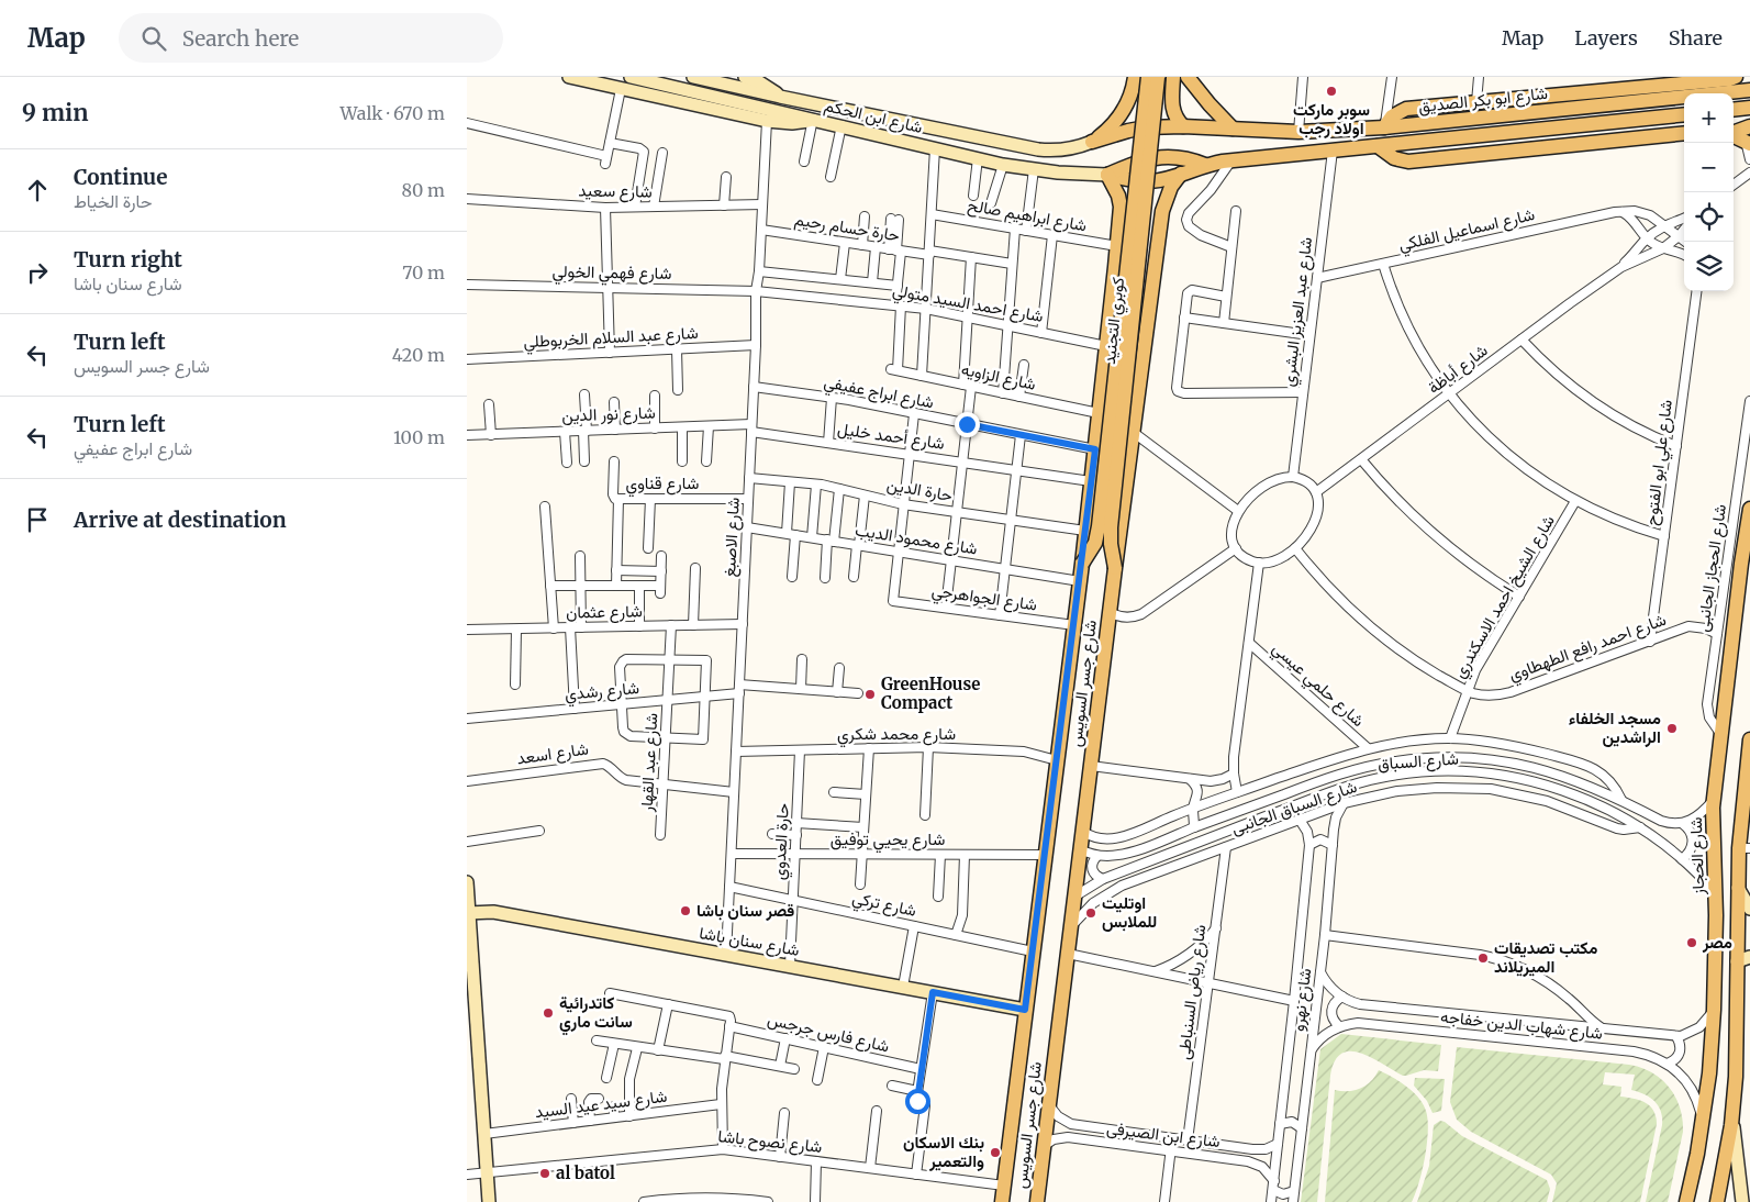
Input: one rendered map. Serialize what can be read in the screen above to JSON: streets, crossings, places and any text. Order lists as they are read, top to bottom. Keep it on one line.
{"streets":{"main road":["شارع ابو بكر الصديق","شارع ابن الحكم","كوبري التجنيد","شارع جسر السويس","شارع الحجاز","شارع سنان باشا"],"street":["شارع سعيد","شارع ابراهيم صالح","حارة حسام رحيم","شارع اسماعيل الفلكي","شارع فهمي الخولي","شارع احمد السيد متولي","شارع عبد العزيز البشري","شارع عبد السلام الخربوطلي","شارع أباظة","شارع الزاويه","شارع ابراج عفيفي","شارع نور الدين","شارع أحمد خليل","شارع علي ابو الفتوح","شارع قناوي","حارة الدين","شارع الاصبغ","شارع محمود الديب","شارع الحجاز الجانبى","شارع الشيخ احمد الاسكندري","شارع الجواهرجي","شارع عثمان","شارع احمد رافع الطهطاوي","شارع حلمي عيسي","شارع رشدي","شارع محمد شكري","شارع اسعد","شارع السباق","شارع عبد القهار","شارع السباق الجانبى","شارع يحيي توفيق","حارة العدوي","شارع تركي","شارع رياض السنباطى","شارع نهرو","شارع شهاب الدين خفاجه","شارع فارس جرجس","شارع سيد عيد السيد","شارع ابن الصيرفى","شارع نصوح باشا"]},"crossings":[["شارع ابو بكر الصديق","شارع ابن الحكم"],["شارع ابن الحكم","شارع الاصبغ"],["شارع ابن الحكم","شارع جسر السويس"],["شارع سعيد","شارع الاصبغ"],["شارع ابراهيم صالح","شارع جسر السويس"],["حارة حسام رحيم","شارع الاصبغ"],["شارع اسماعيل الفلكي","شارع عبد العزيز البشري"],["شارع اسماعيل الفلكي","شارع أباظة"],["شارع فهمي الخولي","شارع احمد السيد متولي"],["شارع فهمي الخولي","شارع الاصبغ"],["شارع احمد السيد متولي","شارع الزاويه"],["شارع احمد السيد متولي","شارع الاصبغ"],["شارع احمد السيد متولي","شارع جسر السويس"],["شارع عبد العزيز البشري","شارع أباظة"],["كوبري التجنيد","شارع جسر السويس"],["شارع عبد السلام الخربوطلي","شارع الاصبغ"],["شارع الزاويه","شارع جسر السويس"],["شارع ابراج عفيفي","شارع الاصبغ"],["شارع ابراج عفيفي","شارع جسر السويس"],["شارع نور الدين","شارع أحمد خليل"],["شارع نور الدين","شارع الاصبغ"],["شارع أحمد خليل","شارع الاصبغ"],["شارع أحمد خليل","شارع جسر السويس"],["شارع علي ابو الفتوح","شارع احمد رافع الطهطاوي"],["شارع قناوي","شارع الاصبغ"],["حارة الدين","شارع الاصبغ"],["حارة الدين","شارع جسر السويس"],["شارع الاصبغ","شارع محمود الديب"],["شارع الاصبغ","شارع عثمان"],["شارع الاصبغ","شارع رشدي"],["شارع الاصبغ","شارع محمد شكري"],["شارع الاصبغ","شارع اسعد"],["شارع الاصبغ","شارع يحيي توفيق"],["شارع الاصبغ","شارع تركي"],["شارع الاصبغ","شارع سنان باشا"],["شارع محمود الديب","شارع الجواهرجي"],["شارع محمود الديب","شارع جسر السويس"],["شارع الحجاز الجانبى","شارع احمد رافع الطهطاوي"],["شارع الحجاز الجانبى","شارع الحجاز"],["شارع الشيخ احمد الاسكندري","شارع احمد رافع الطهطاوي"],["شارع الشيخ احمد الاسكندري","شارع السباق الجانبى"],["شارع الجواهرجي","شارع جسر السويس"],["شارع عثمان","شارع عبد القهار"],["شارع جسر السويس","شارع محمد شكري"],["شارع جسر السويس","شارع السباق"],["شارع جسر السويس","شارع السباق الجانبى"],["شارع جسر السويس","شارع يحيي توفيق"],["شارع جسر السويس","شارع تركي"],["شارع جسر السويس","شارع سنان باشا"],["شارع جسر السويس","شارع ابن الصيرفى"],["شارع جسر السويس","شارع نصوح باشا"],["شارع حلمي عيسي","شارع السباق الجانبى"],["شارع رشدي","شارع عبد القهار"],["شارع محمد شكري","حارة العدوي"],["شارع اسعد","شارع عبد القهار"],["شارع السباق","شارع السباق الجانبى"],["شارع السباق","شارع الحجاز"],["شارع السباق الجانبى","شارع رياض السنباطى"],["شارع السباق الجانبى","شارع نهرو"],["شارع يحيي توفيق","حارة العدوي"],["حارة العدوي","شارع تركي"],["حارة العدوي","شارع سنان باشا"],["شارع الحجاز","شارع شهاب الدين خفاجه"],["شارع رياض السنباطى","شارع ابن الصيرفى"],["شارع نهرو","شارع شهاب الدين خفاجه"],["شارع نهرو","شارع ابن الصيرفى"]],"places":["سوبر ماركت اولاد رجب","GreenHouse Compact","مسجد الخلفاء الراشدين","قصر سنان باشا","اوتليت للملابس","مصر","مكتب تصديقات الميريلاند","كاتدرائية سانت ماري","بنك الاسكان والتعمير","al batol"],"page":{"header":"Map","search":"Search here","nav":["Map","Layers","Share"],"heading":["9 min","Walk · 670 m"],"map_buttons":["+","−"],"list":[["Continue","حارة الخياط","80 m"],["Turn right","شارع سنان باشا","70 m"],["Turn left","شارع جسر السويس","420 m"],["Turn left","شارع ابراج عفيفي","100 m"],"Arrive at destination"]}}
